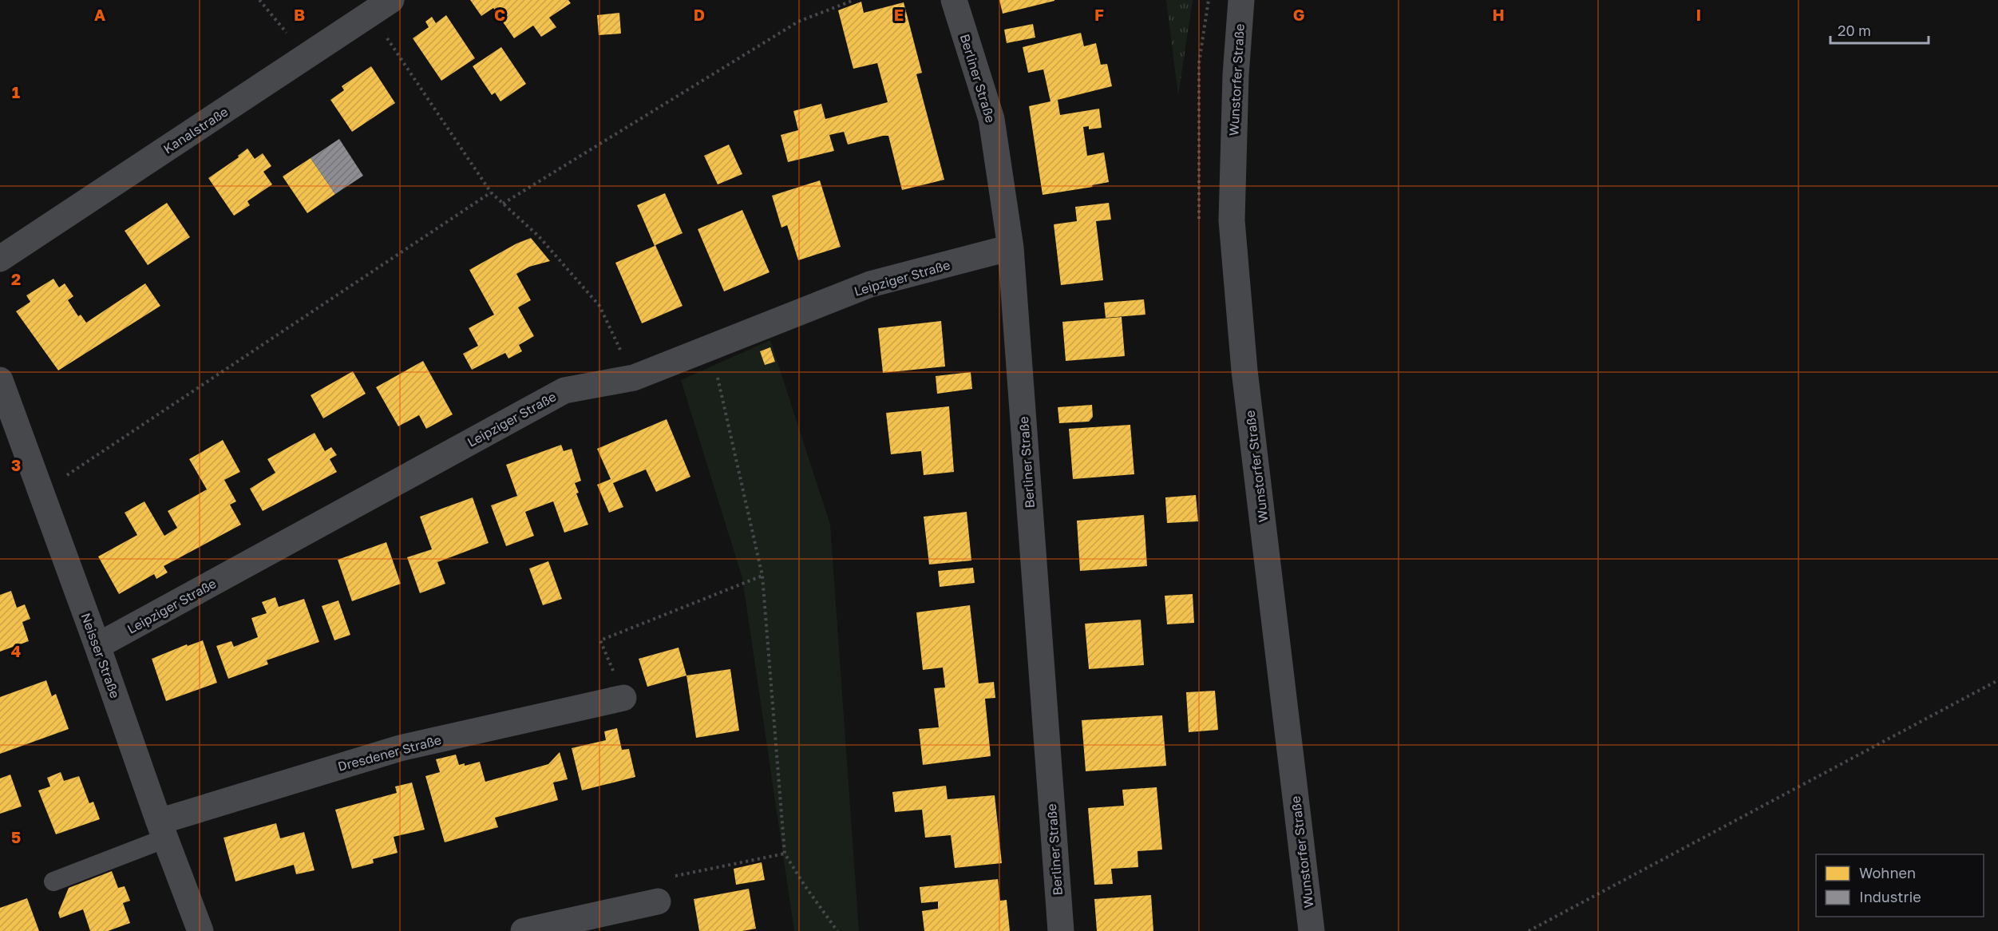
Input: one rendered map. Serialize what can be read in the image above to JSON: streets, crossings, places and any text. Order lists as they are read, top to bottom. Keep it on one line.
{"streets":{"street":["Berliner Straße","Wunstorfer Straße","Kanalstraße","Leipziger Straße","Neisser Straße","Dresdener Straße"]},"crossings":[["Berliner Straße","Leipziger Straße"],["Leipziger Straße","Neisser Straße"],["Neisser Straße","Dresdener Straße"]],"legend":["Wohnen","Industrie"],"scale_bar":"20 m","grid":{"columns":["A","B","C","D","E","F","G","H","I"],"rows":["1","2","3","4","5"]}}
